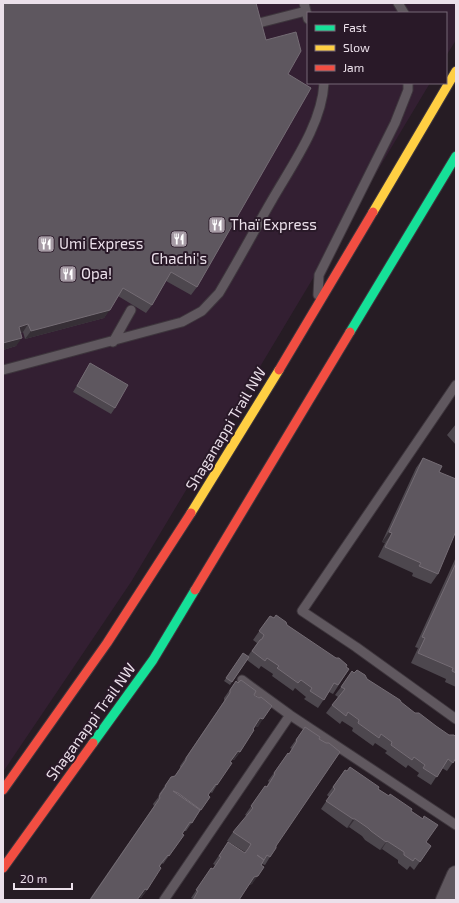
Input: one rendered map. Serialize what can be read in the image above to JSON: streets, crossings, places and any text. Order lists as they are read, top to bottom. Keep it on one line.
{"streets":{"main road":["Shaganappi Trail NW"]},"places":{"restaurant":["Thaï Express","Chachi's","Umi Express","Opa!"]},"legend":["Fast","Slow","Jam"],"scale_bar":"20 m"}
